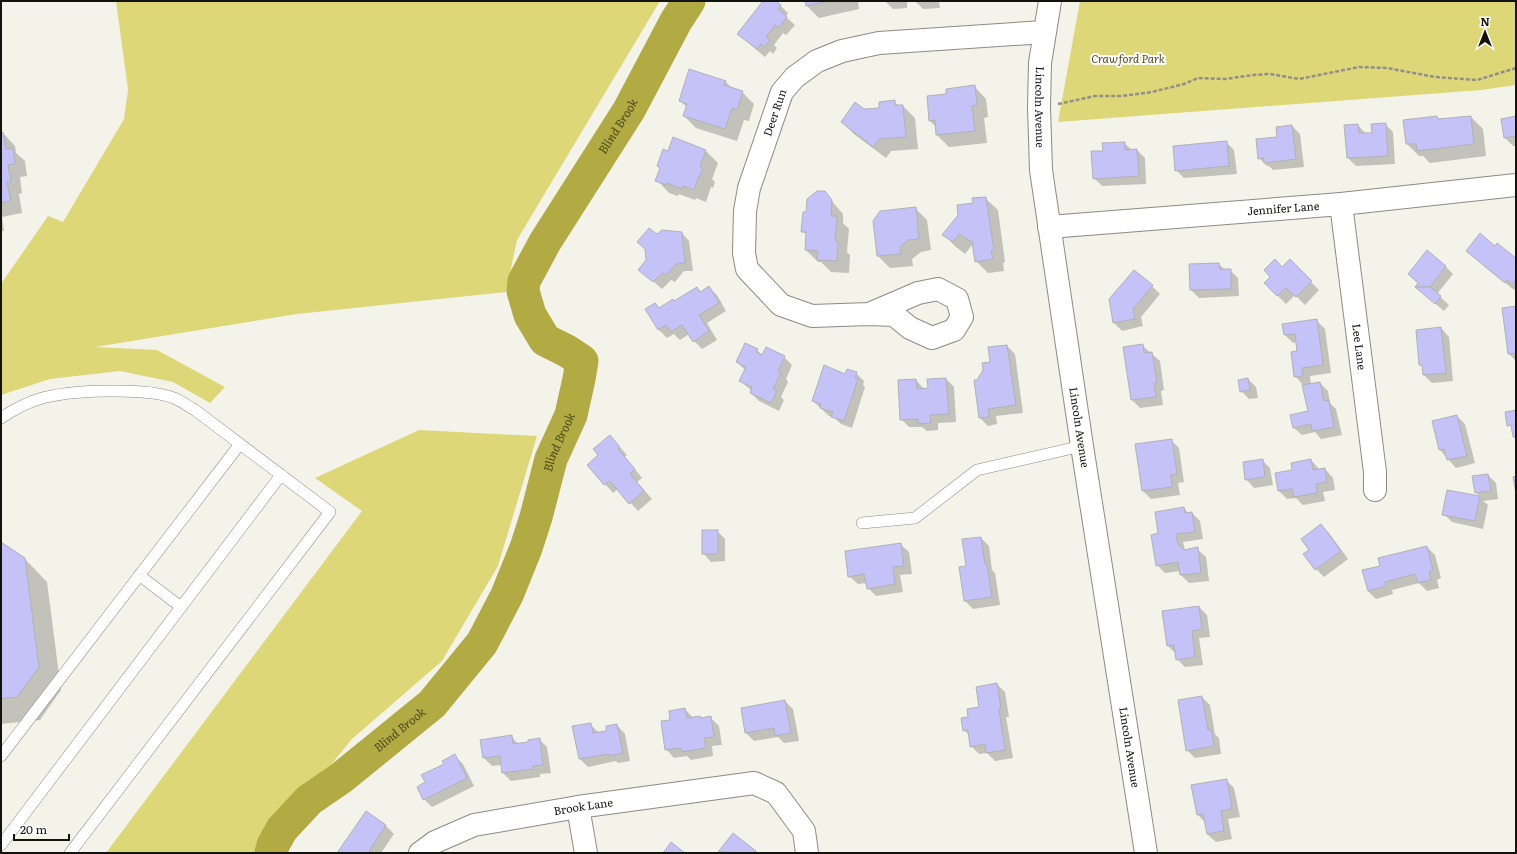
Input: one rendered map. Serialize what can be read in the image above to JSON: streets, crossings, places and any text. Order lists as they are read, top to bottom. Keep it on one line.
{"streets":{"street":["Lincoln Avenue","Deer Run","Jennifer Lane","Lee Lane","Brook Lane"]},"crossings":[["Lincoln Avenue","Deer Run"],["Lincoln Avenue","Jennifer Lane"],["Jennifer Lane","Lee Lane"]],"water":["Blind Brook"],"parks":["Crawford Park"],"scale_bar":"20 m","north":"top"}
